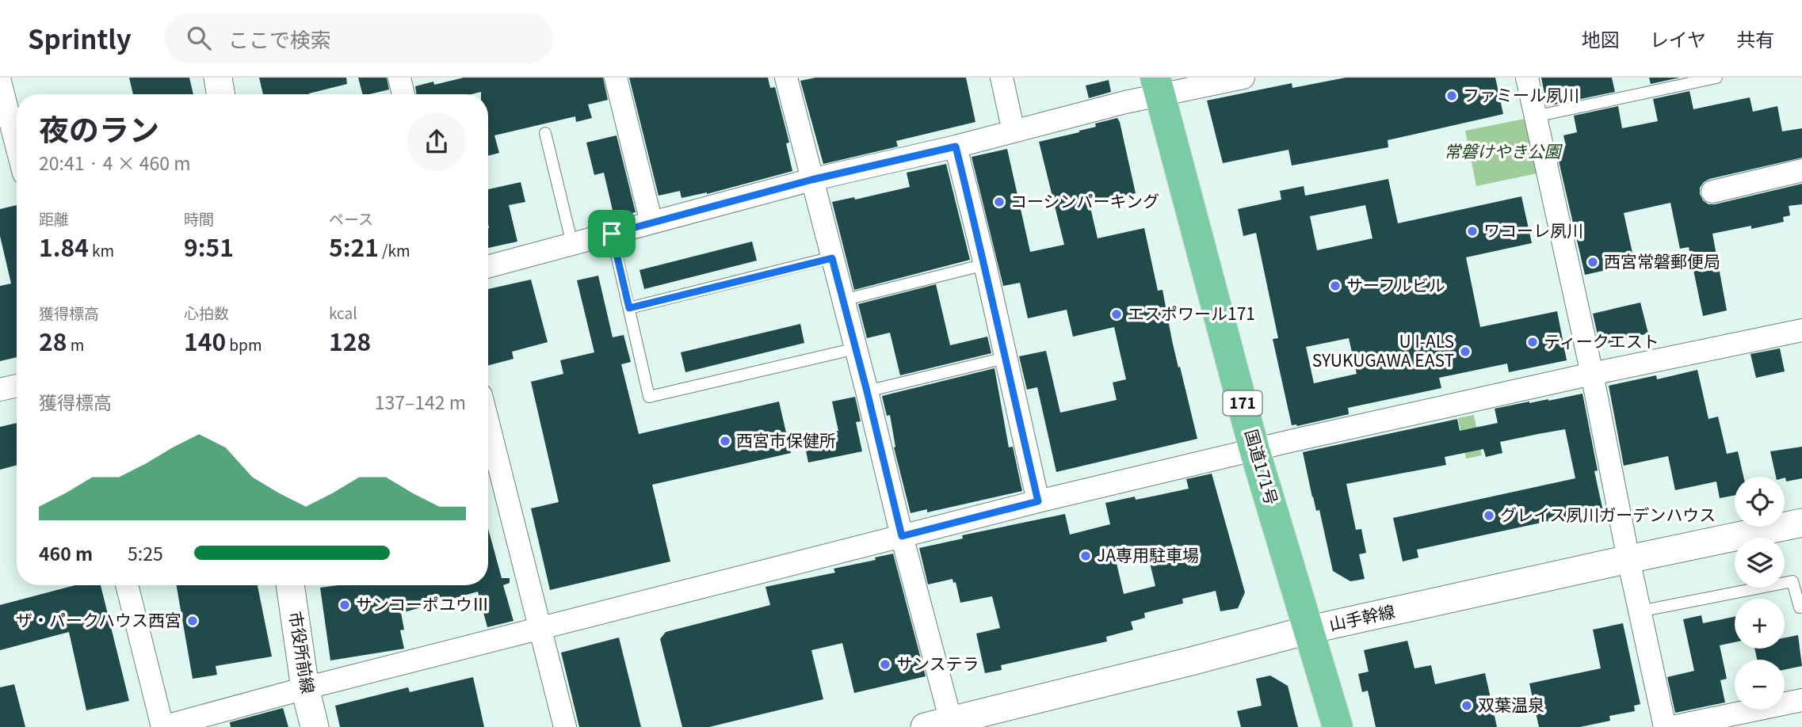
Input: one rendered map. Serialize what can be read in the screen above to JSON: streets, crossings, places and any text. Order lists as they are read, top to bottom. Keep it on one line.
{"streets":{"highway":["171","国道171号"],"street":["山手幹線","市役所前線"]},"crossings":[["国道171号","山手幹線"]],"parks":["常磐けやき公園"],"places":["ファミール夙川","コーシンパーキング","ワコーレ夙川","西宮常磐郵便局","サーフルビル","エスポワール171","ティークエスト","U I-ALS SYUKUGAWA EAST","西宮市保健所","グレイス夙川ガーデンハウス","JA専用駐車場","サンコーポユウⅢ","ザ・パークハウス西宮","サンステラ","双葉温泉"],"page":{"header":"Sprintly","search":"ここで検索","nav":["地図","レイヤ","共有"],"heading":["夜のラン","20:41 · 4 × 460 m"],"stats":[["距離","1.84 km"],["時間","9:51"],["ペース","5:21 /km"],["獲得標高","28 m"],["心拍数","140 bpm"],["kcal","128"]],"chart":["獲得標高","137–142 m"],"map_buttons":["+","−"],"list":[{"name":"460 m","note":"5:25"}]}}
